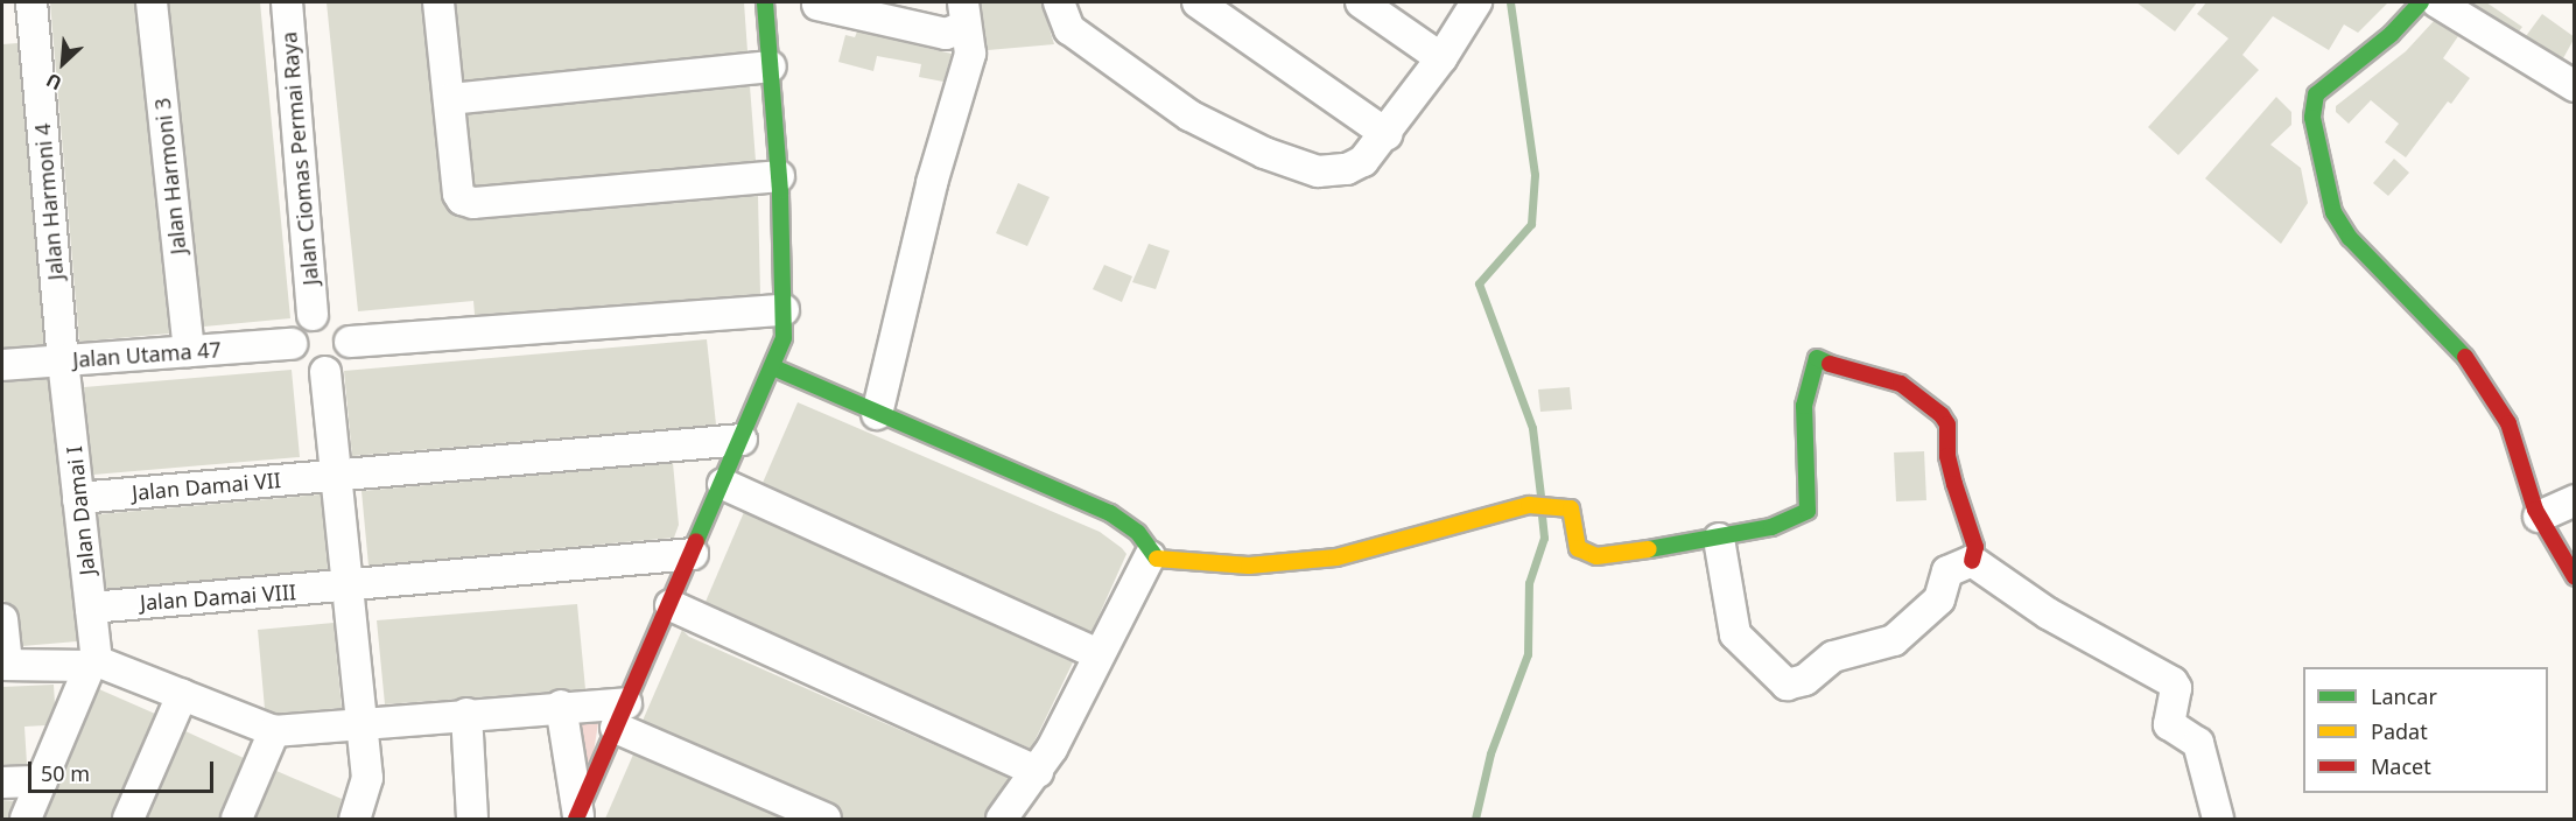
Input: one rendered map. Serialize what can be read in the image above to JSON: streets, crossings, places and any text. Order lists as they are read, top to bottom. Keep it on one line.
{"streets":{"street":["Jalan Ciomas Permai Raya","Jalan Harmoni 3","Jalan Harmoni 4","Jalan Utama 47","Jalan Damai VII","Jalan Damai I","Jalan Damai VIII"]},"crossings":[["Jalan Ciomas Permai Raya","Jalan Utama 47"],["Jalan Harmoni 3","Jalan Utama 47"],["Jalan Harmoni 4","Jalan Utama 47"],["Jalan Harmoni 4","Jalan Damai I"],["Jalan Utama 47","Jalan Damai I"],["Jalan Damai VII","Jalan Damai I"],["Jalan Damai I","Jalan Damai VIII"]],"legend":["Lancar","Padat","Macet"],"scale_bar":"50 m","north":"bottom left"}
